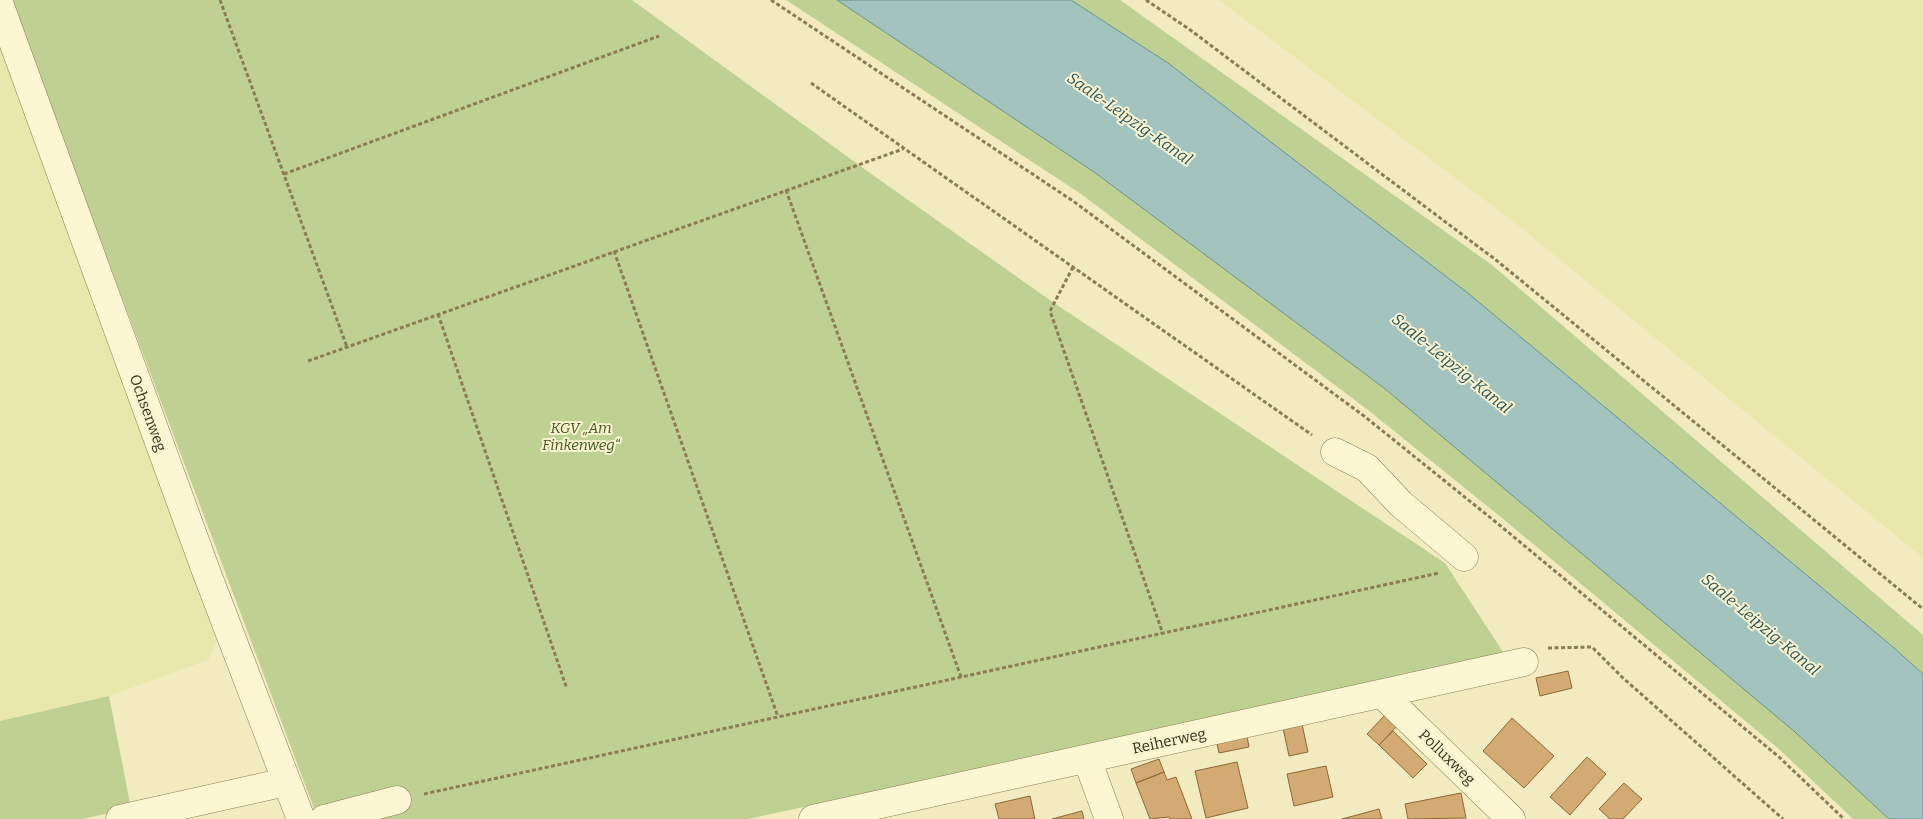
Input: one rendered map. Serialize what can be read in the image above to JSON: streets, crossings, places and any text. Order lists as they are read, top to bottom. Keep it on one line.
{"streets":{"street":["Ochsenweg","Reiherweg","Polluxweg"]},"crossings":[["Reiherweg","Polluxweg"]],"water":["Saale-Leipzig-Kanal"],"parks":["KGV „Am Finkenweg“"]}
